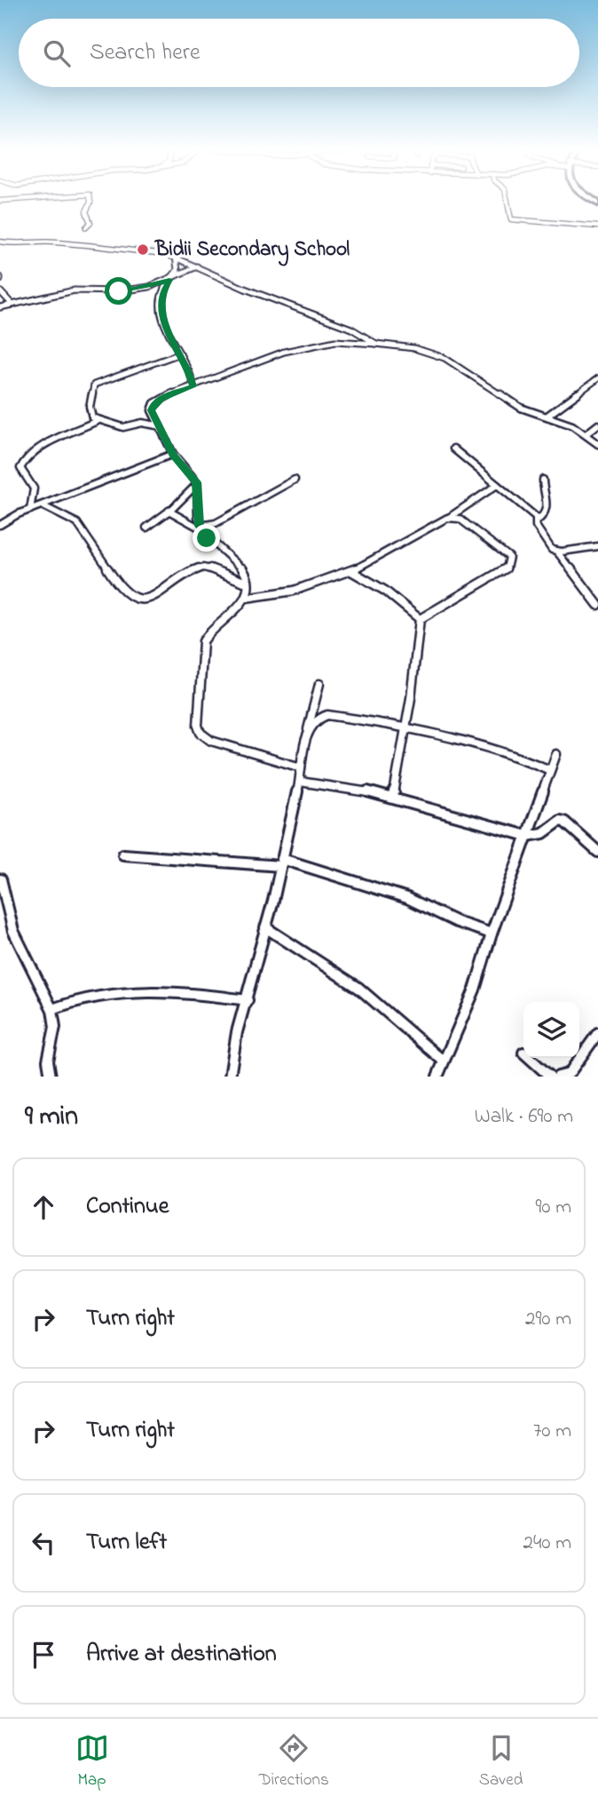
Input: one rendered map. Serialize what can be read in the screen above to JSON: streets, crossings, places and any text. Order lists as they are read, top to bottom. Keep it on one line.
{"places":["Bidii Secondary School"],"page":{"search":"Search here","heading":["9 min","Walk · 690 m"],"list":[["Continue","90 m"],["Turn right","290 m"],["Turn right","70 m"],["Turn left","240 m"],"Arrive at destination"],"nav":["Map","Directions","Saved"]}}
